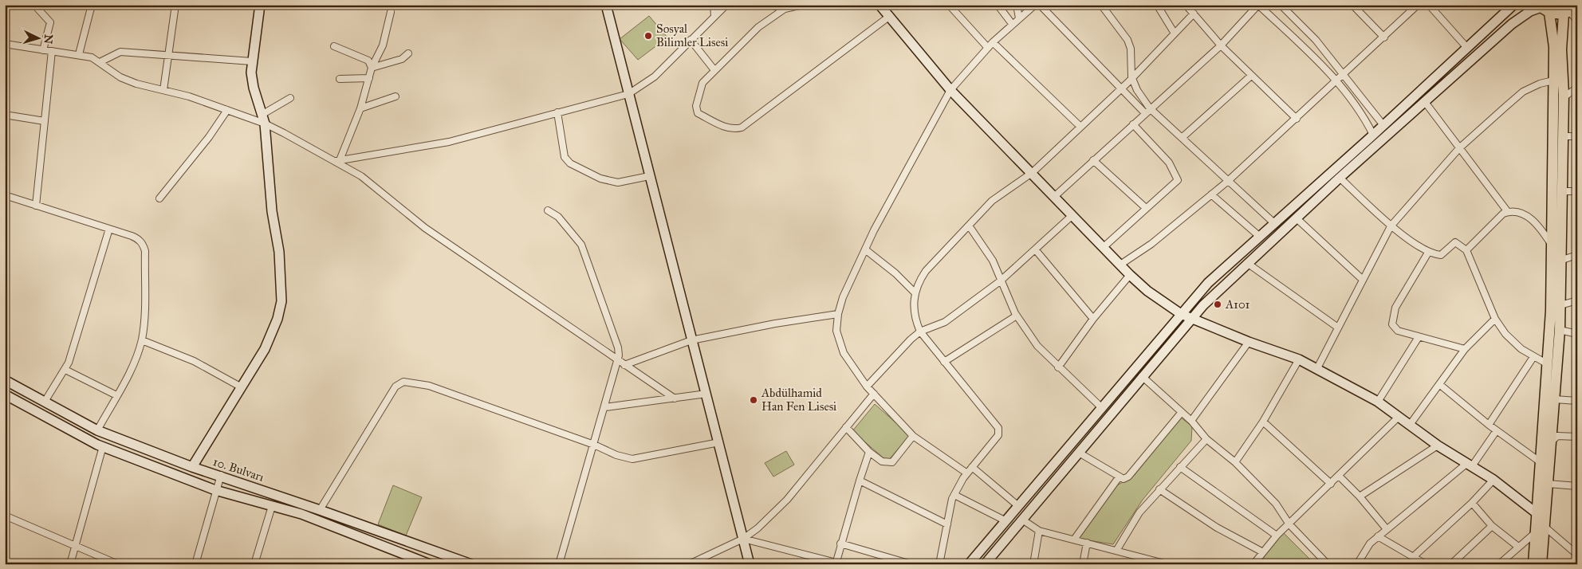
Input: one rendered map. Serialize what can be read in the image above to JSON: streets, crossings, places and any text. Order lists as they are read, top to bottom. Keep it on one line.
{"streets":{"main road":["10. Bulvarı"]},"places":["Sosyal Bilimler Lisesi","A101","Abdülhamid Han Fen Lisesi"],"north":"right"}
